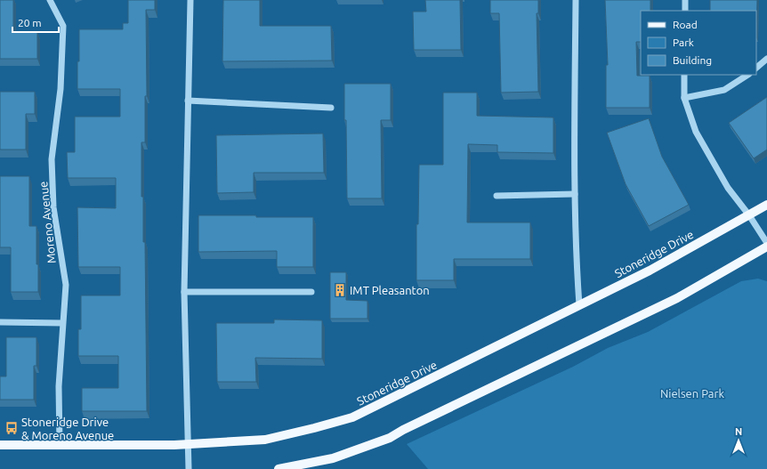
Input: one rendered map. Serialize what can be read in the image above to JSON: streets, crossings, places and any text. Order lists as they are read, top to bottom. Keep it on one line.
{"streets":{"main road":["Stoneridge Drive"],"street":["Moreno Avenue"]},"crossings":[["Moreno Avenue","Stoneridge Drive"]],"parks":["Nielsen Park"],"places":{"building":["IMT Pleasanton"],"bus stop":["Stoneridge Drive & Moreno Avenue"]},"legend":["Road","Park","Building"],"scale_bar":"20 m","north":"top"}
